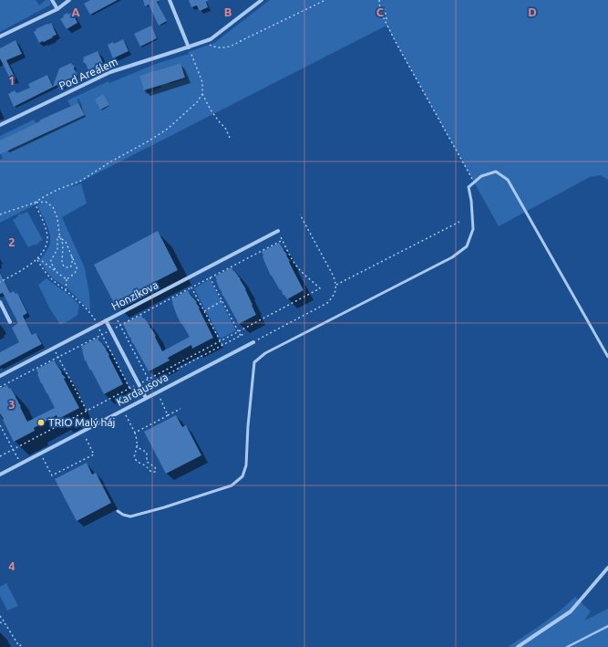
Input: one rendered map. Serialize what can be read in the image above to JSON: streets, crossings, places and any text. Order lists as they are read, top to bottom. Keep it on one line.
{"streets":{"street":["Pod Areálem","Honzíkova","Kardausova"]},"places":["TRIO Malý háj"],"grid":{"columns":["A","B","C","D"],"rows":["1","2","3","4"]}}
